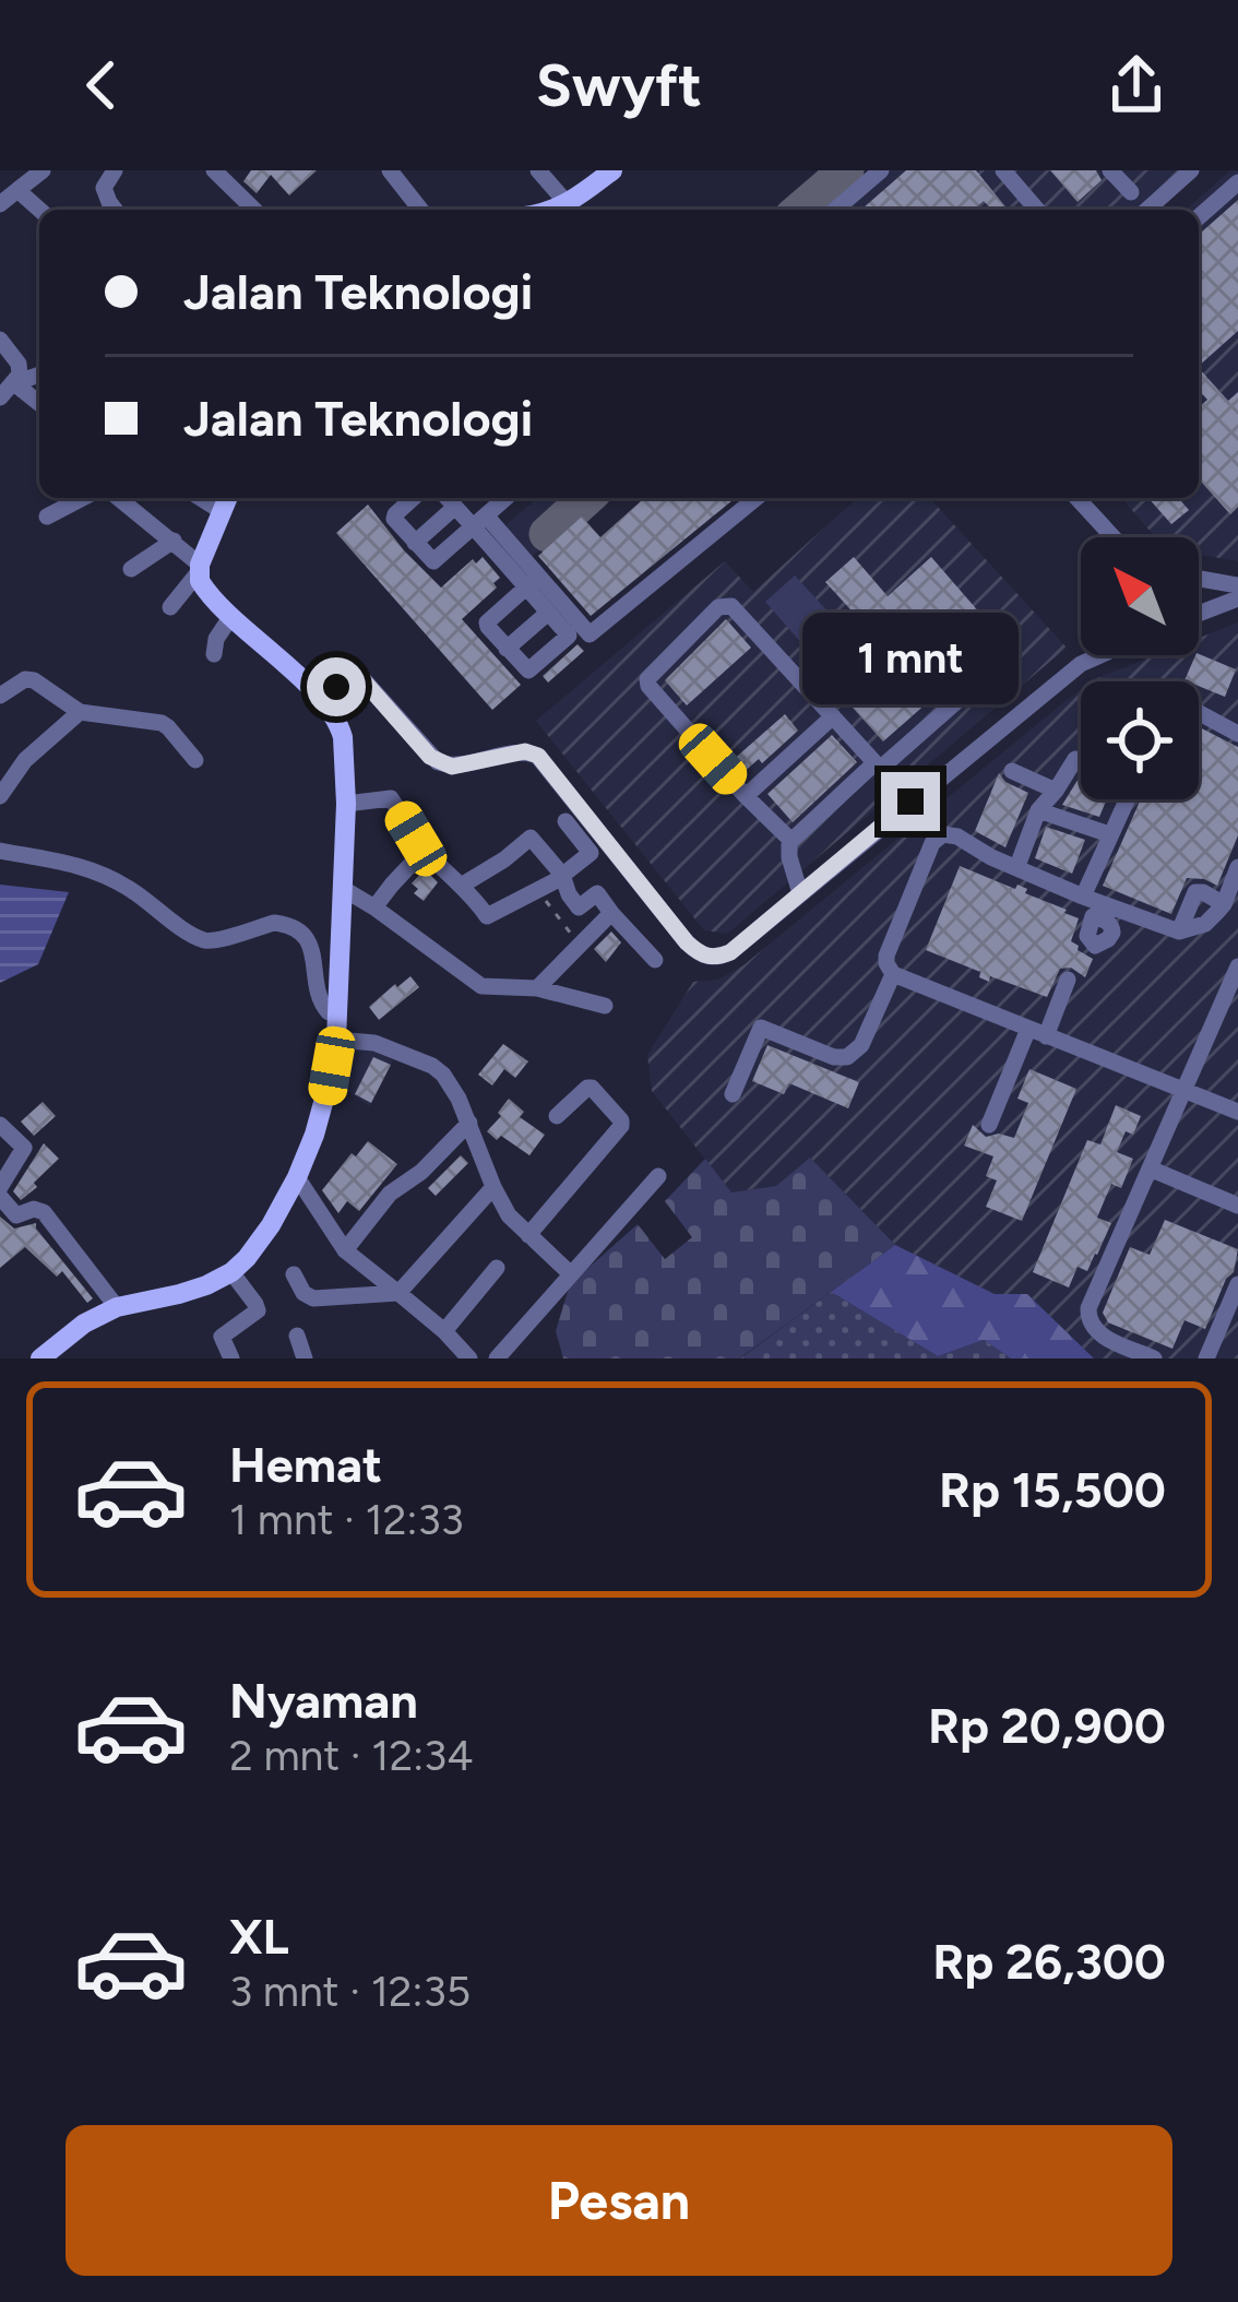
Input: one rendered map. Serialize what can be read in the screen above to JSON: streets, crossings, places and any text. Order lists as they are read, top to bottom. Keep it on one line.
{"north":"top left","page":{"header":"Swyft","banner":["Jalan Teknologi","Jalan Teknologi"],"bubble":"1 mnt","list":[{"name":"Hemat","note":"1 mnt · 12:33","value":"Rp 15,500"},{"name":"Nyaman","note":"2 mnt · 12:34","value":"Rp 20,900"},{"name":"XL","note":"3 mnt · 12:35","value":"Rp 26,300"}],"buttons":"Pesan"}}
